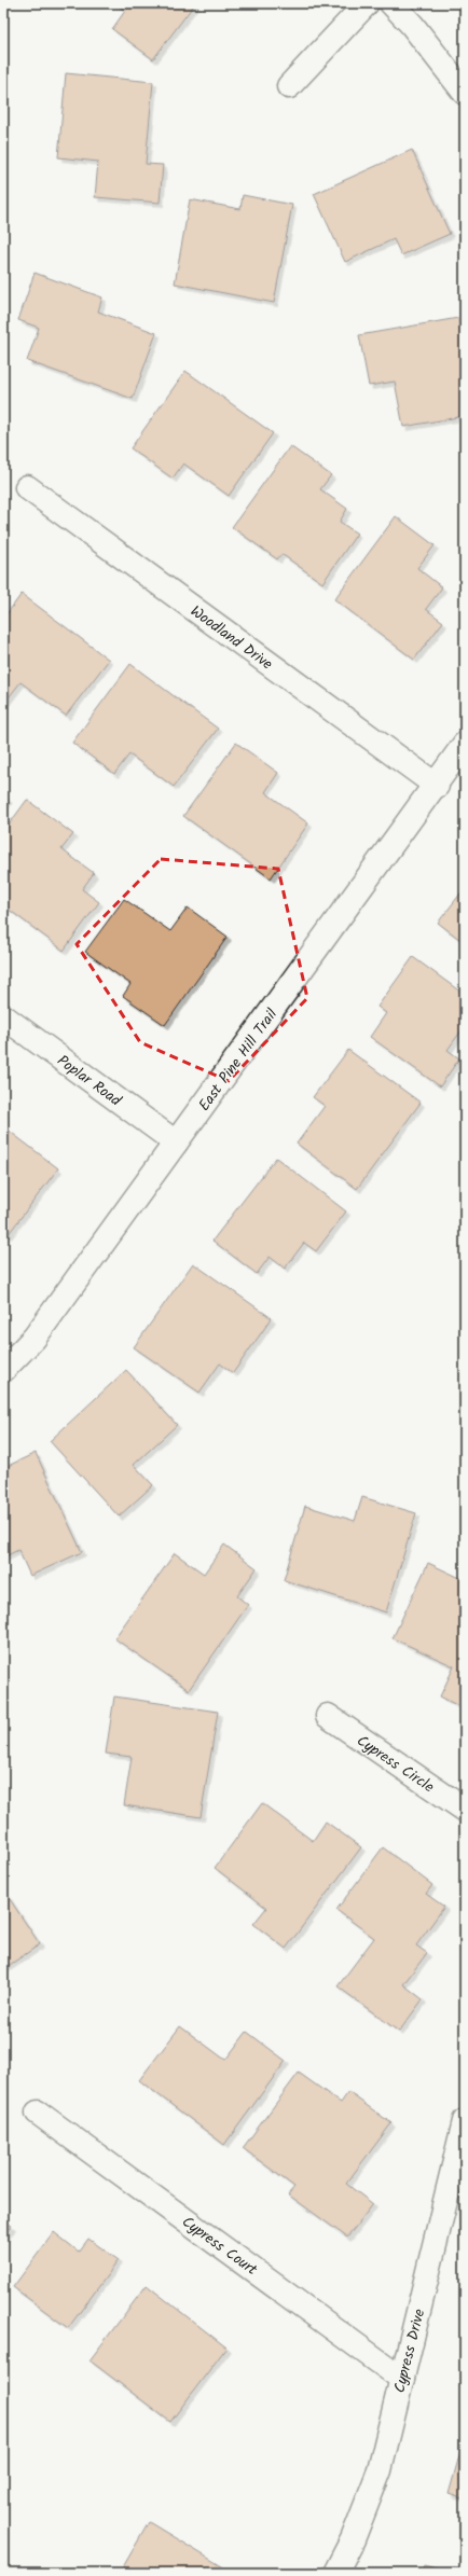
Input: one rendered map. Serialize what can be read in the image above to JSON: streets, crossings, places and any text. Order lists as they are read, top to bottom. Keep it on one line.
{"streets":{"street":["Woodland Drive","East Pine Hill Trail","Poplar Road","Cypress Circle","Cypress Court","Cypress Drive"]},"crossings":[["Woodland Drive","East Pine Hill Trail"],["East Pine Hill Trail","Poplar Road"],["Cypress Court","Cypress Drive"]]}
